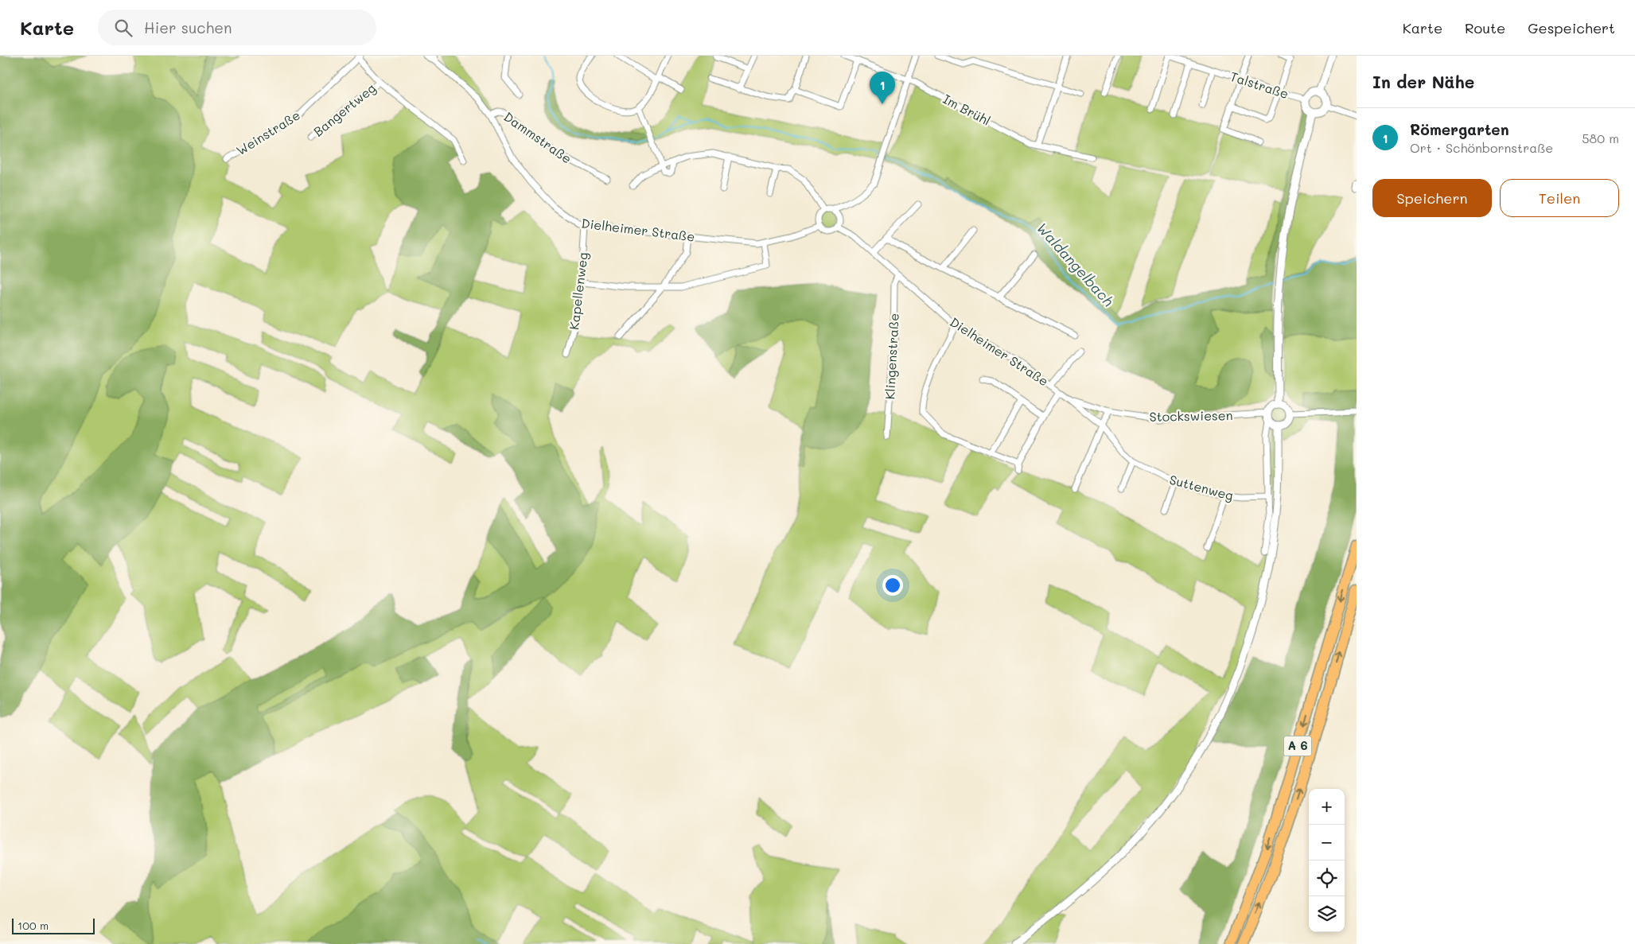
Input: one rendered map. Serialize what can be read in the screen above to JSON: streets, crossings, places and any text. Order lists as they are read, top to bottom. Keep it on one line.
{"streets":{"highway":["A 6"],"street":["Talstraße","Bangertweg","Im Brühl","Weinstraße","Dammstraße","Dielheimer Straße","Kapellenweg","Klingenstraße","Stockswiesen","Suttenweg"]},"crossings":[["Dammstraße","Dielheimer Straße"],["Dielheimer Straße","Kapellenweg"],["Dielheimer Straße","Klingenstraße"],["Dielheimer Straße","Stockswiesen"],["Dielheimer Straße","Suttenweg"],["Stockswiesen","Suttenweg"]],"water":["Waldangelbach"],"scale_bar":"100 m","page":{"header":"Karte","search":"Hier suchen","nav":["Karte","Route","Gespeichert"],"heading":"In der Nähe","pins":"1","list":[{"mark":"1","name":"Römergarten","note":"Ort · Schönbornstraße","value":"580 m"}],"buttons":["Speichern","Teilen"],"map_buttons":["+","−"],"scale":"100 m"}}
